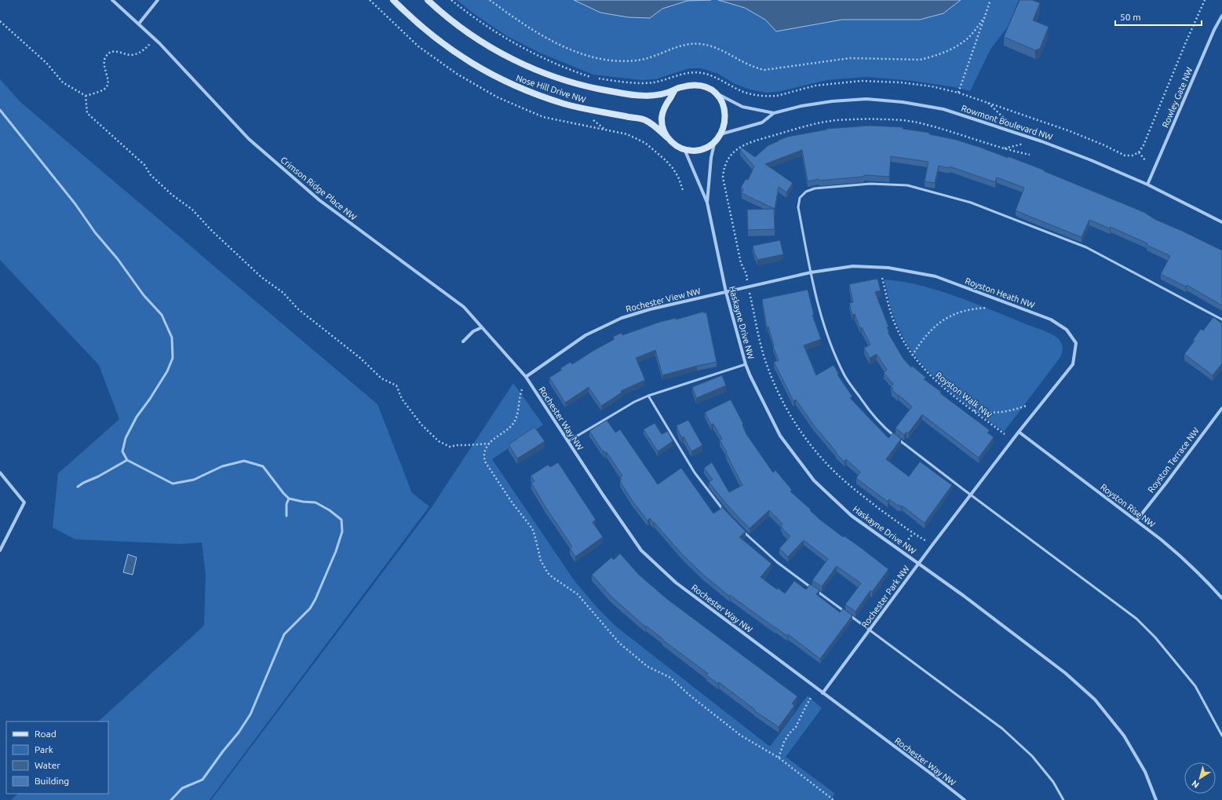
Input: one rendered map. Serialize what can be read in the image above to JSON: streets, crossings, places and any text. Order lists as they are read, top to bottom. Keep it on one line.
{"streets":{"street":["Nose Hill Drive NW","Rowley Gate NW","Rowmont Boulevard NW","Crimson Ridge Place NW","Royston Heath NW","Rochester View NW","Haskayne Drive NW","Rochester Way NW","Royston Terrace NW","Royston Rise NW","Rochester Park NW"],"path":["Royston Walk NW"]},"crossings":[["Nose Hill Drive NW","Rowmont Boulevard NW"],["Nose Hill Drive NW","Haskayne Drive NW"],["Rowley Gate NW","Rowmont Boulevard NW"],["Rowmont Boulevard NW","Haskayne Drive NW"],["Crimson Ridge Place NW","Rochester View NW"],["Crimson Ridge Place NW","Rochester Way NW"],["Royston Heath NW","Rochester View NW"],["Royston Heath NW","Haskayne Drive NW"],["Royston Heath NW","Royston Rise NW"],["Royston Heath NW","Rochester Park NW"],["Rochester View NW","Haskayne Drive NW"],["Rochester View NW","Rochester Way NW"],["Haskayne Drive NW","Rochester Park NW"],["Rochester Way NW","Rochester Park NW"],["Royston Terrace NW","Royston Rise NW"]],"legend":["Road","Park","Water","Building"],"scale_bar":"50 m","north":"bottom left"}
